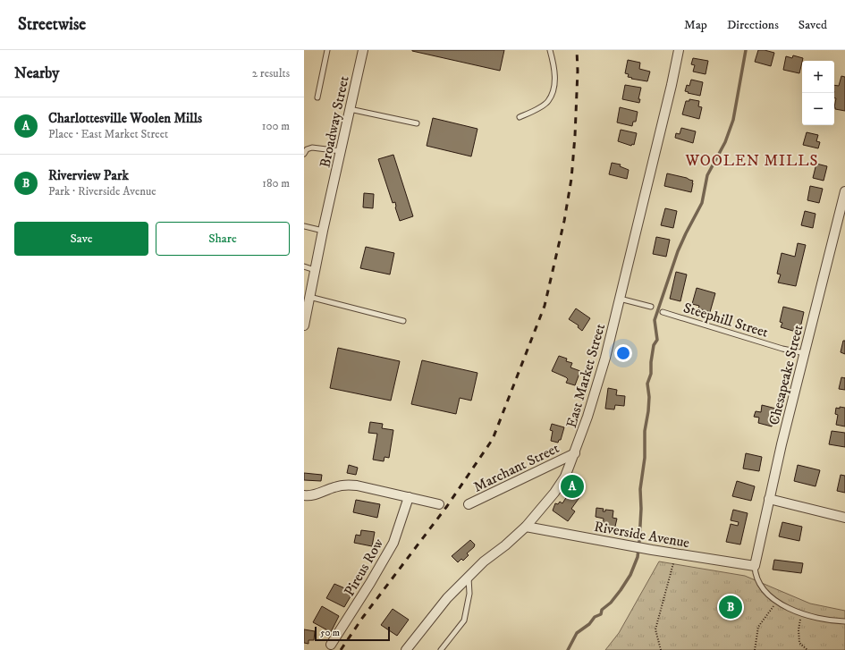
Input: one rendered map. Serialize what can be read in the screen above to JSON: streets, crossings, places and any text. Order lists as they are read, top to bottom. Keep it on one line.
{"streets":{"street":["Broadway Street","Chesapeake Street","East Market Street","Marchant Street","Riverside Avenue","Pireus Row"],"lane":["Steephill Street"]},"crossings":[["Steephill Street","Chesapeake Street"],["Chesapeake Street","Riverside Avenue"],["East Market Street","Marchant Street"],["East Market Street","Riverside Avenue"]],"districts":["WOOLEN MILLS"],"scale_bar":"50 m","page":{"header":"Streetwise","nav":["Map","Directions","Saved"],"heading":["Nearby","2 results"],"map_buttons":["+","−"],"list":[{"mark":"A","name":"Charlottesville Woolen Mills","note":"Place · East Market Street","value":"100 m"},{"mark":"B","name":"Riverview Park","note":"Park · Riverside Avenue","value":"180 m"}],"buttons":["Save","Share"],"pins":["A","B"],"scale":"50 m"}}
